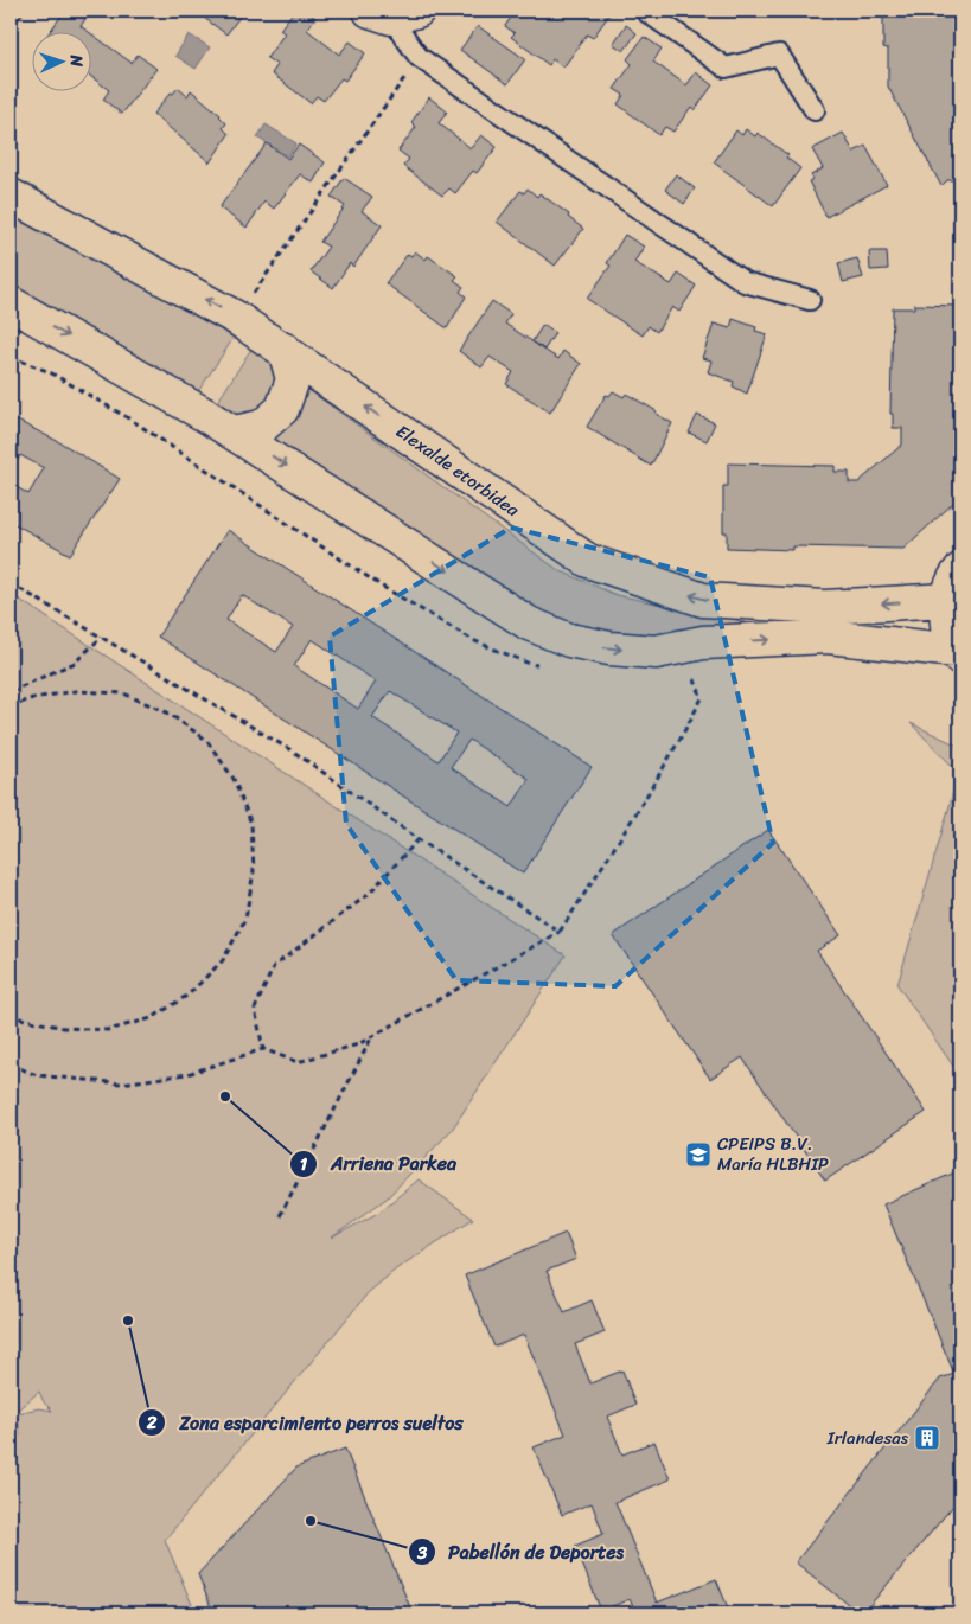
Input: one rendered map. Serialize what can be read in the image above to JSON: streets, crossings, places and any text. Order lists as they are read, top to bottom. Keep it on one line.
{"streets":{"street":["Elexalde etorbidea"]},"places":{"other":["Arriena Parkea","Zona esparcimiento perros sueltos","Pabellón de Deportes"],"school or university":["CPEIPS B.V. María HLBHIP"],"building":["Irlandesas"]},"north":"right"}
